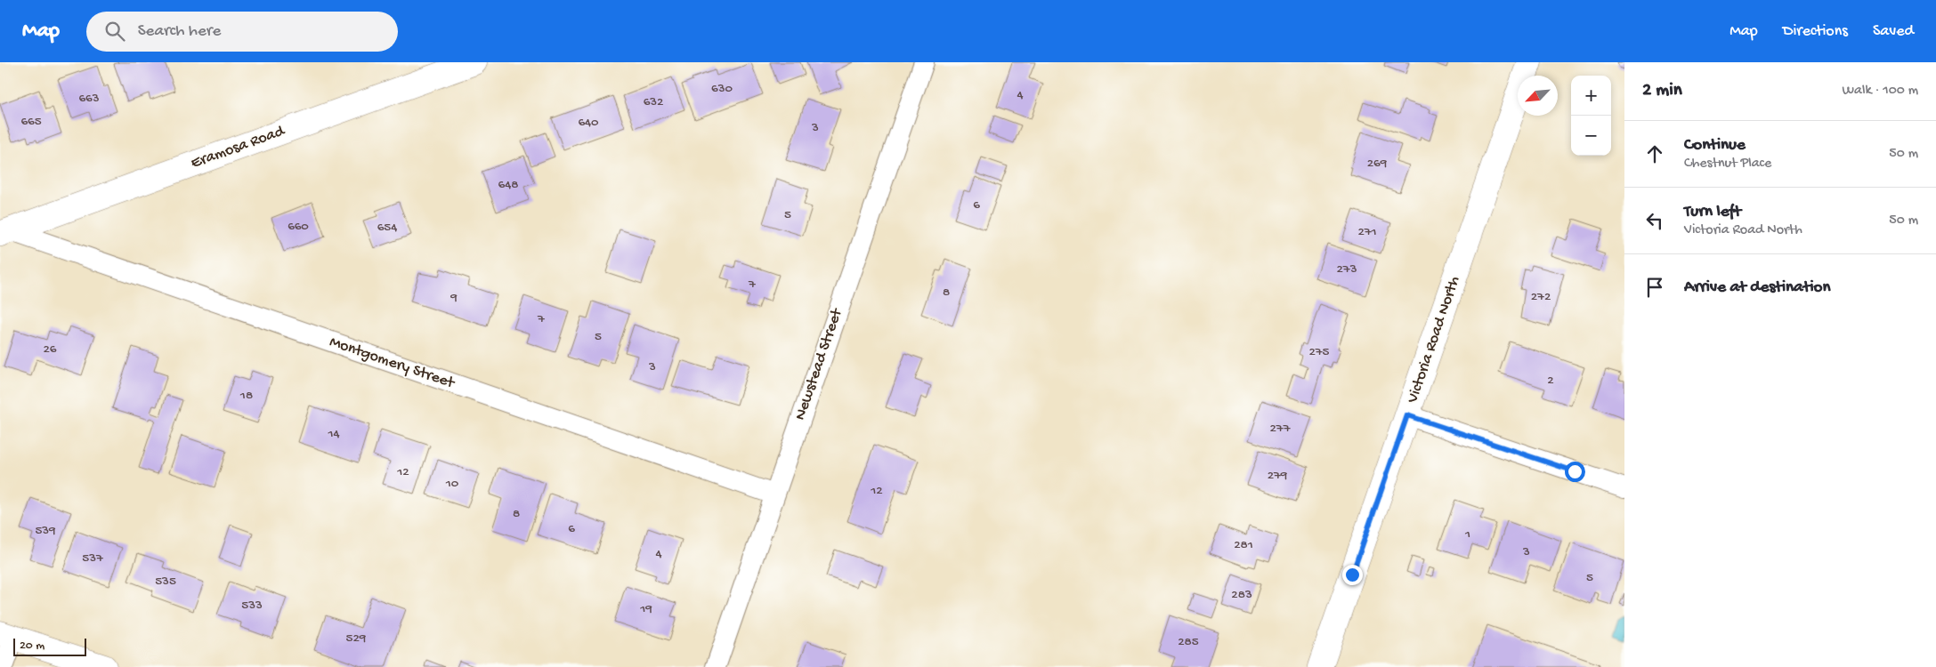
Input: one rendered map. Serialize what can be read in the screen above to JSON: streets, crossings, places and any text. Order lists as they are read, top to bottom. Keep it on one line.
{"streets":{"main road":["Eramosa Road","Victoria Road North"],"street":["Montgomery Street","Newstead Street"]},"crossings":[["Eramosa Road","Montgomery Street"],["Montgomery Street","Newstead Street"]],"house_numbers":["630","4","663","632","665","640","3","269","648","6","5","660","654","271","273","7","8","272","9","7","5","26","275","3","2","18","277","14","12","279","10","12","8","6","539","1","281","3","4","537","5","535","283","533","19","529","285"],"scale_bar":"20 m","north":"bottom left","page":{"header":"Map","search":"Search here","nav":["Map","Directions","Saved"],"heading":["2 min","Walk · 100 m"],"map_buttons":["+","−"],"list":[["Continue","Chestnut Place","50 m"],["Turn left","Victoria Road North","50 m"],"Arrive at destination"],"scale":"20 m"}}
